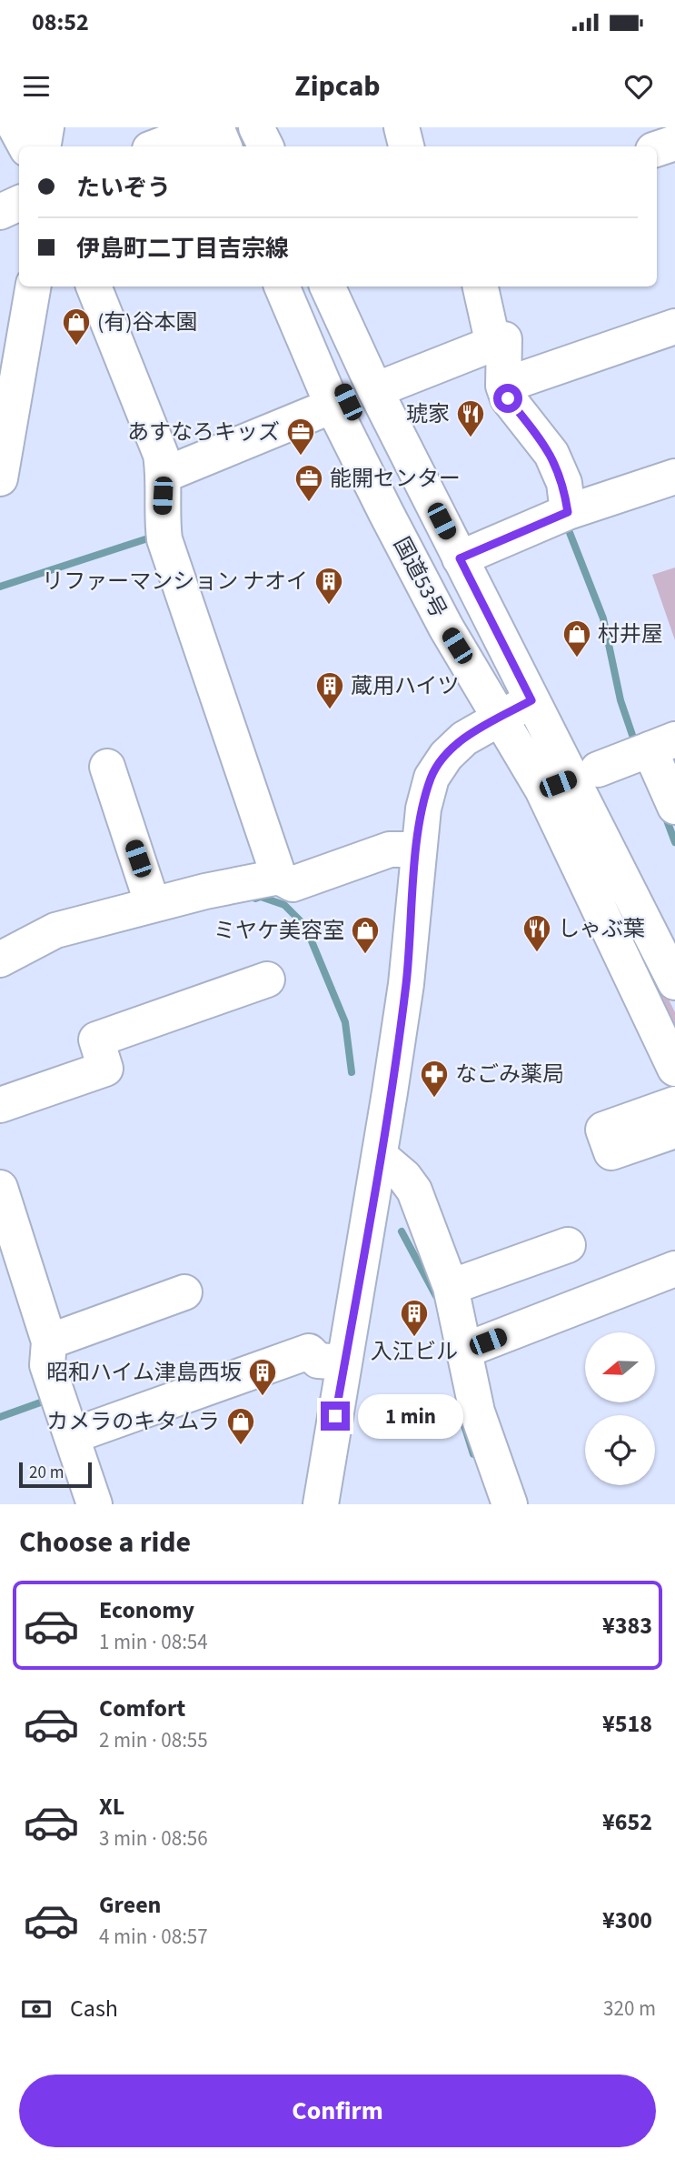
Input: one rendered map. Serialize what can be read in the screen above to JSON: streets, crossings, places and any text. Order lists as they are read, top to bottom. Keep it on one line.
{"streets":{"main road":["国道53号"]},"places":{"shop":["(有)谷本園","村井屋","ミヤケ美容室","カメラのキタムラ"],"restaurant":["琥家","しゃぶ葉"],"office":["あすなろキッズ","能開センター"],"building":["リファーマンション ナオイ","蔵用ハイツ","入江ビル","昭和ハイム津島西坂"],"pharmacy":["なごみ薬局"]},"scale_bar":"20 m","north":"left","page":{"status":"08:52","header":"Zipcab","banner":["たいぞう","伊島町二丁目吉宗線"],"bubble":"1 min","scale":"20 m","heading":"Choose a ride","list":[{"name":"Economy","note":"1 min · 08:54","value":"¥383"},{"name":"Comfort","note":"2 min · 08:55","value":"¥518"},{"name":"XL","note":"3 min · 08:56","value":"¥652"},{"name":"Green","note":"4 min · 08:57","value":"¥300"}],"pay":["Cash","320 m"],"buttons":"Confirm"}}
